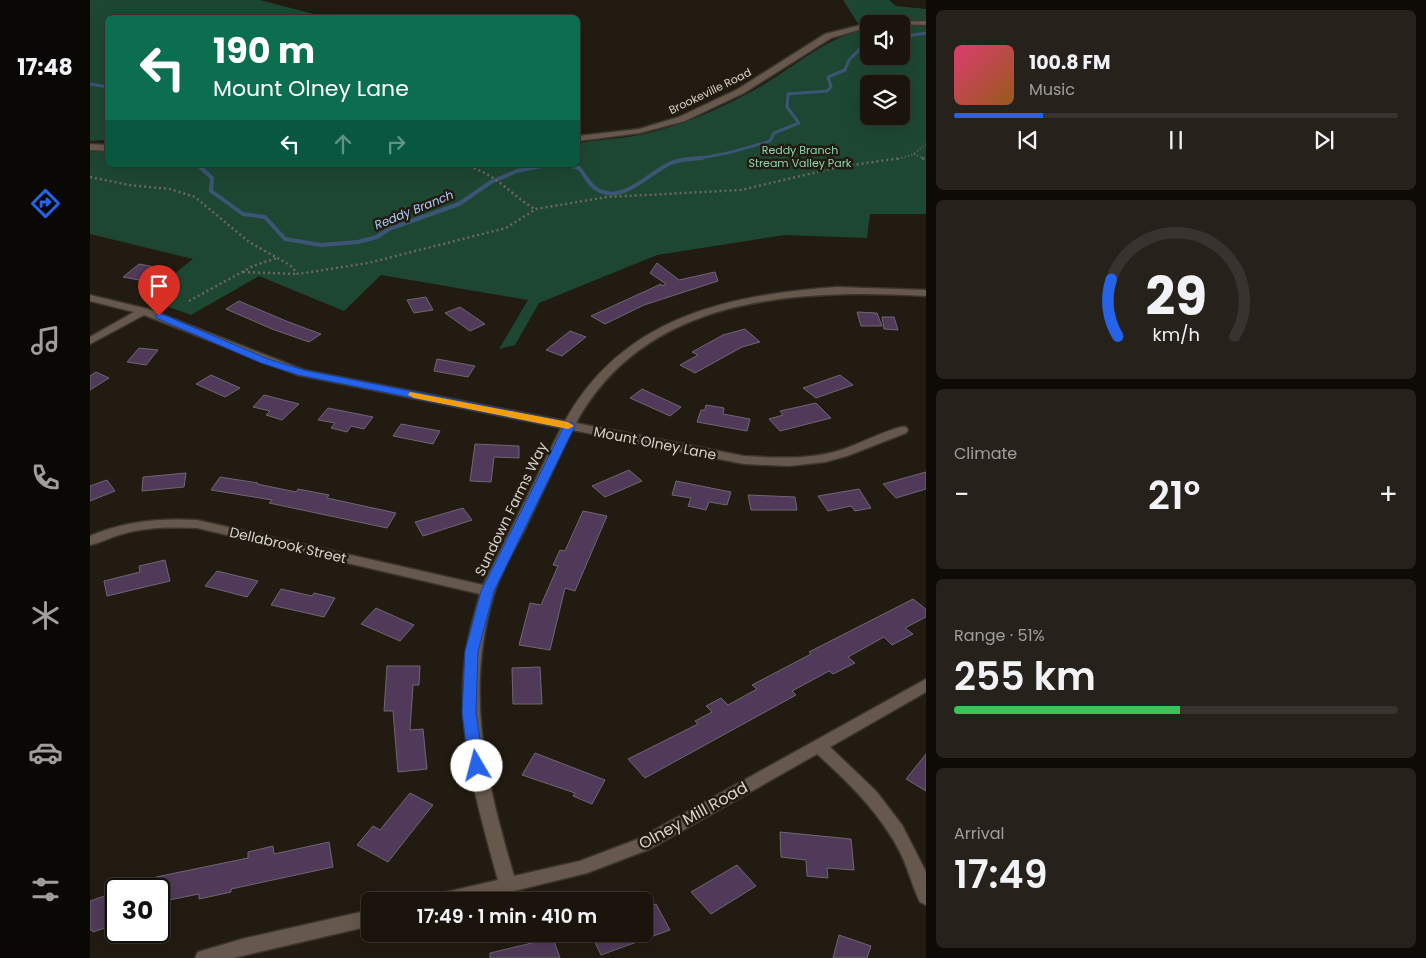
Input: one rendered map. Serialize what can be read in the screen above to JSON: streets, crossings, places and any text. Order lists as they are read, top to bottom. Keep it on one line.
{"streets":{"street":["Brookeville Road","Mount Olney Lane","Sundown Farms Way","Dellabrook Street","Olney Mill Road"]},"crossings":[["Mount Olney Lane","Sundown Farms Way"],["Sundown Farms Way","Dellabrook Street"],["Sundown Farms Way","Olney Mill Road"]],"water":["Reddy Branch"],"parks":["Reddy Branch Stream Valley Park"],"page":{"tabs":"17:48","turn":["190 m","Mount Olney Lane"],"song":["100.8 FM","Music"],"tile":["Climate",["Range · 51%","255 km"],["Arrival","17:49"]],"heat":["−","21°","+"],"limit":"30","trip":"17:49 · 1 min · 410 m","gauge":["29","km/h"]}}
